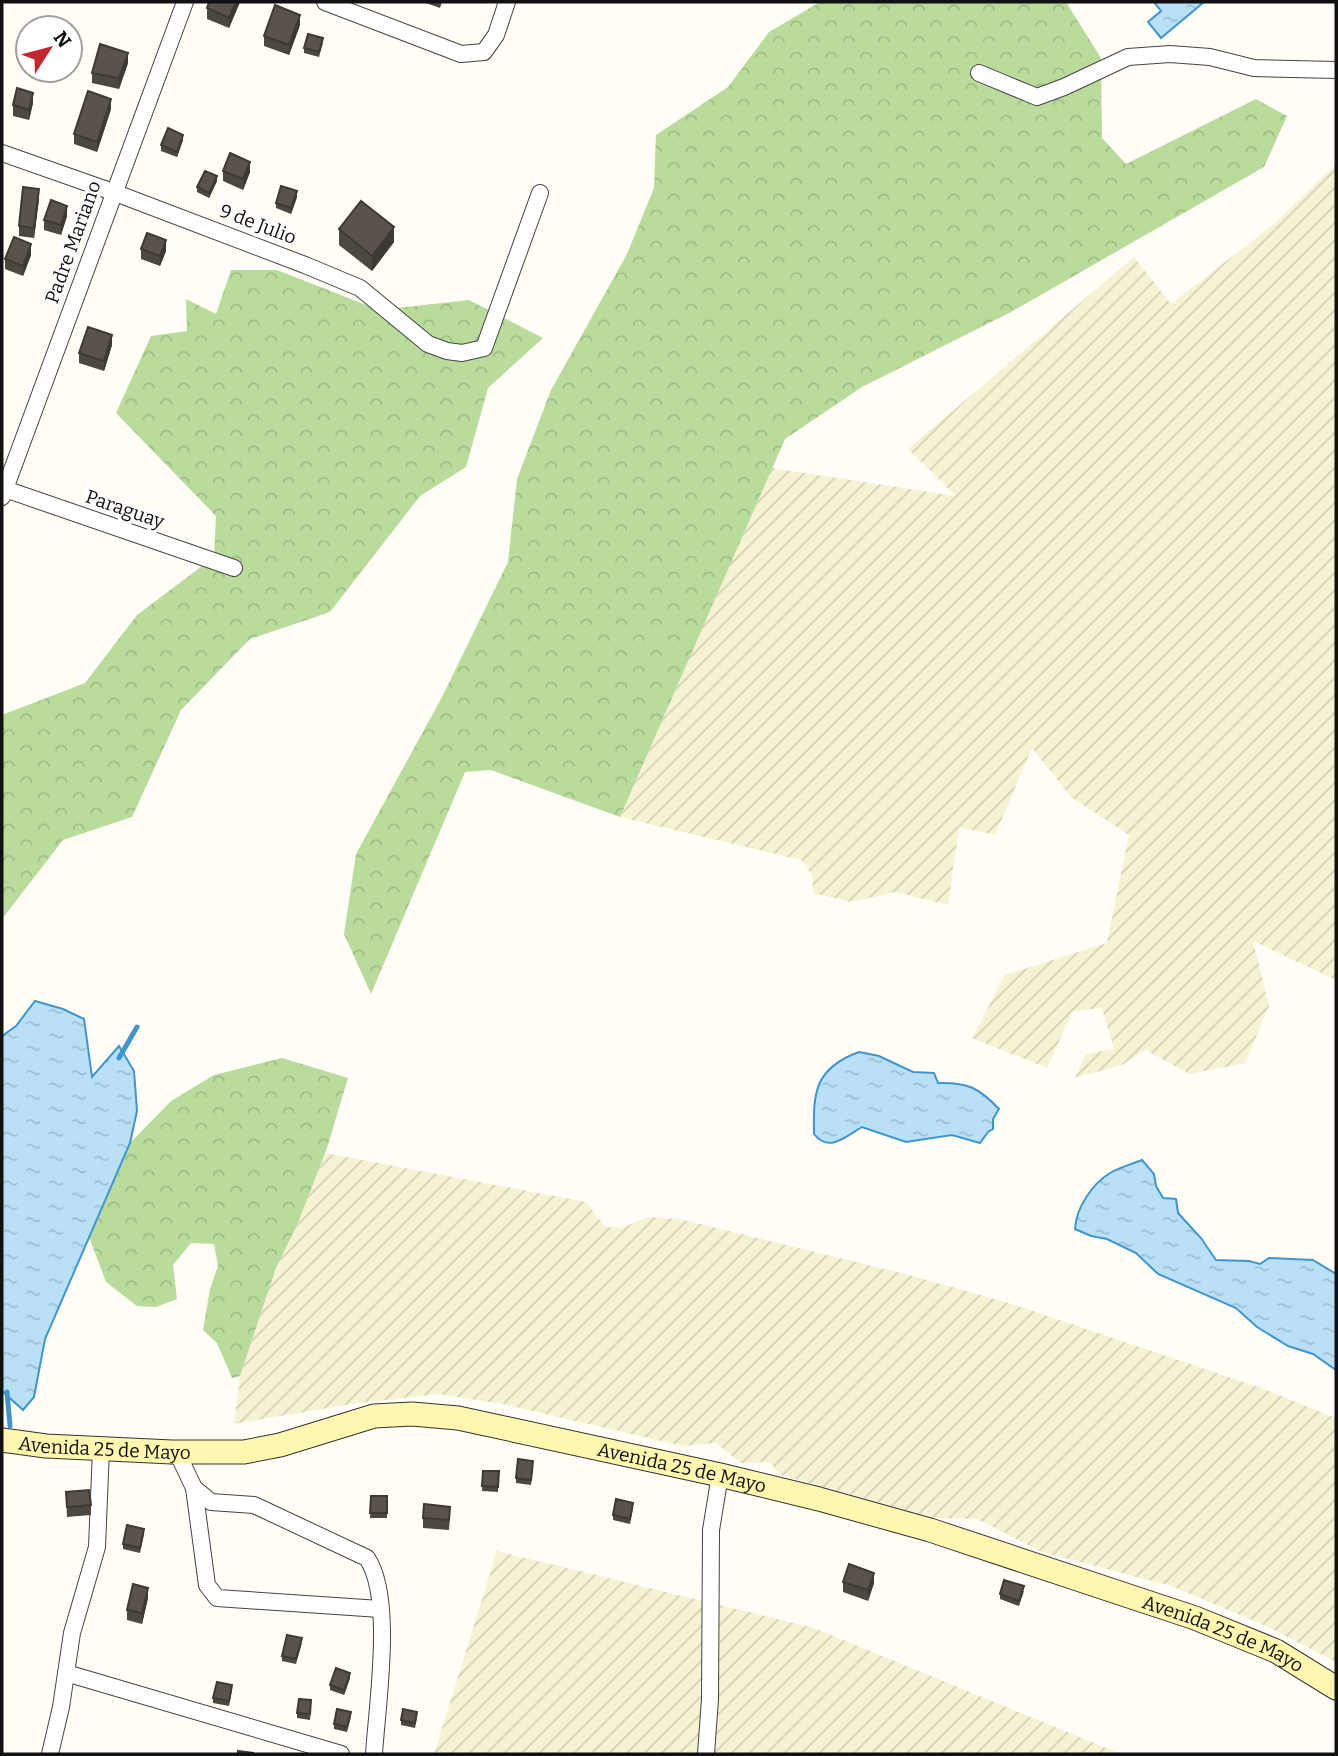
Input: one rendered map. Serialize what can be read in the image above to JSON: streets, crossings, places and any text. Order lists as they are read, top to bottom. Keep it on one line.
{"streets":{"main road":["Avenida 25 de Mayo"],"street":["9 de Julio","Padre Mariano","Paraguay"]},"crossings":[["9 de Julio","Padre Mariano"],["Padre Mariano","Paraguay"]],"north":"top right"}
